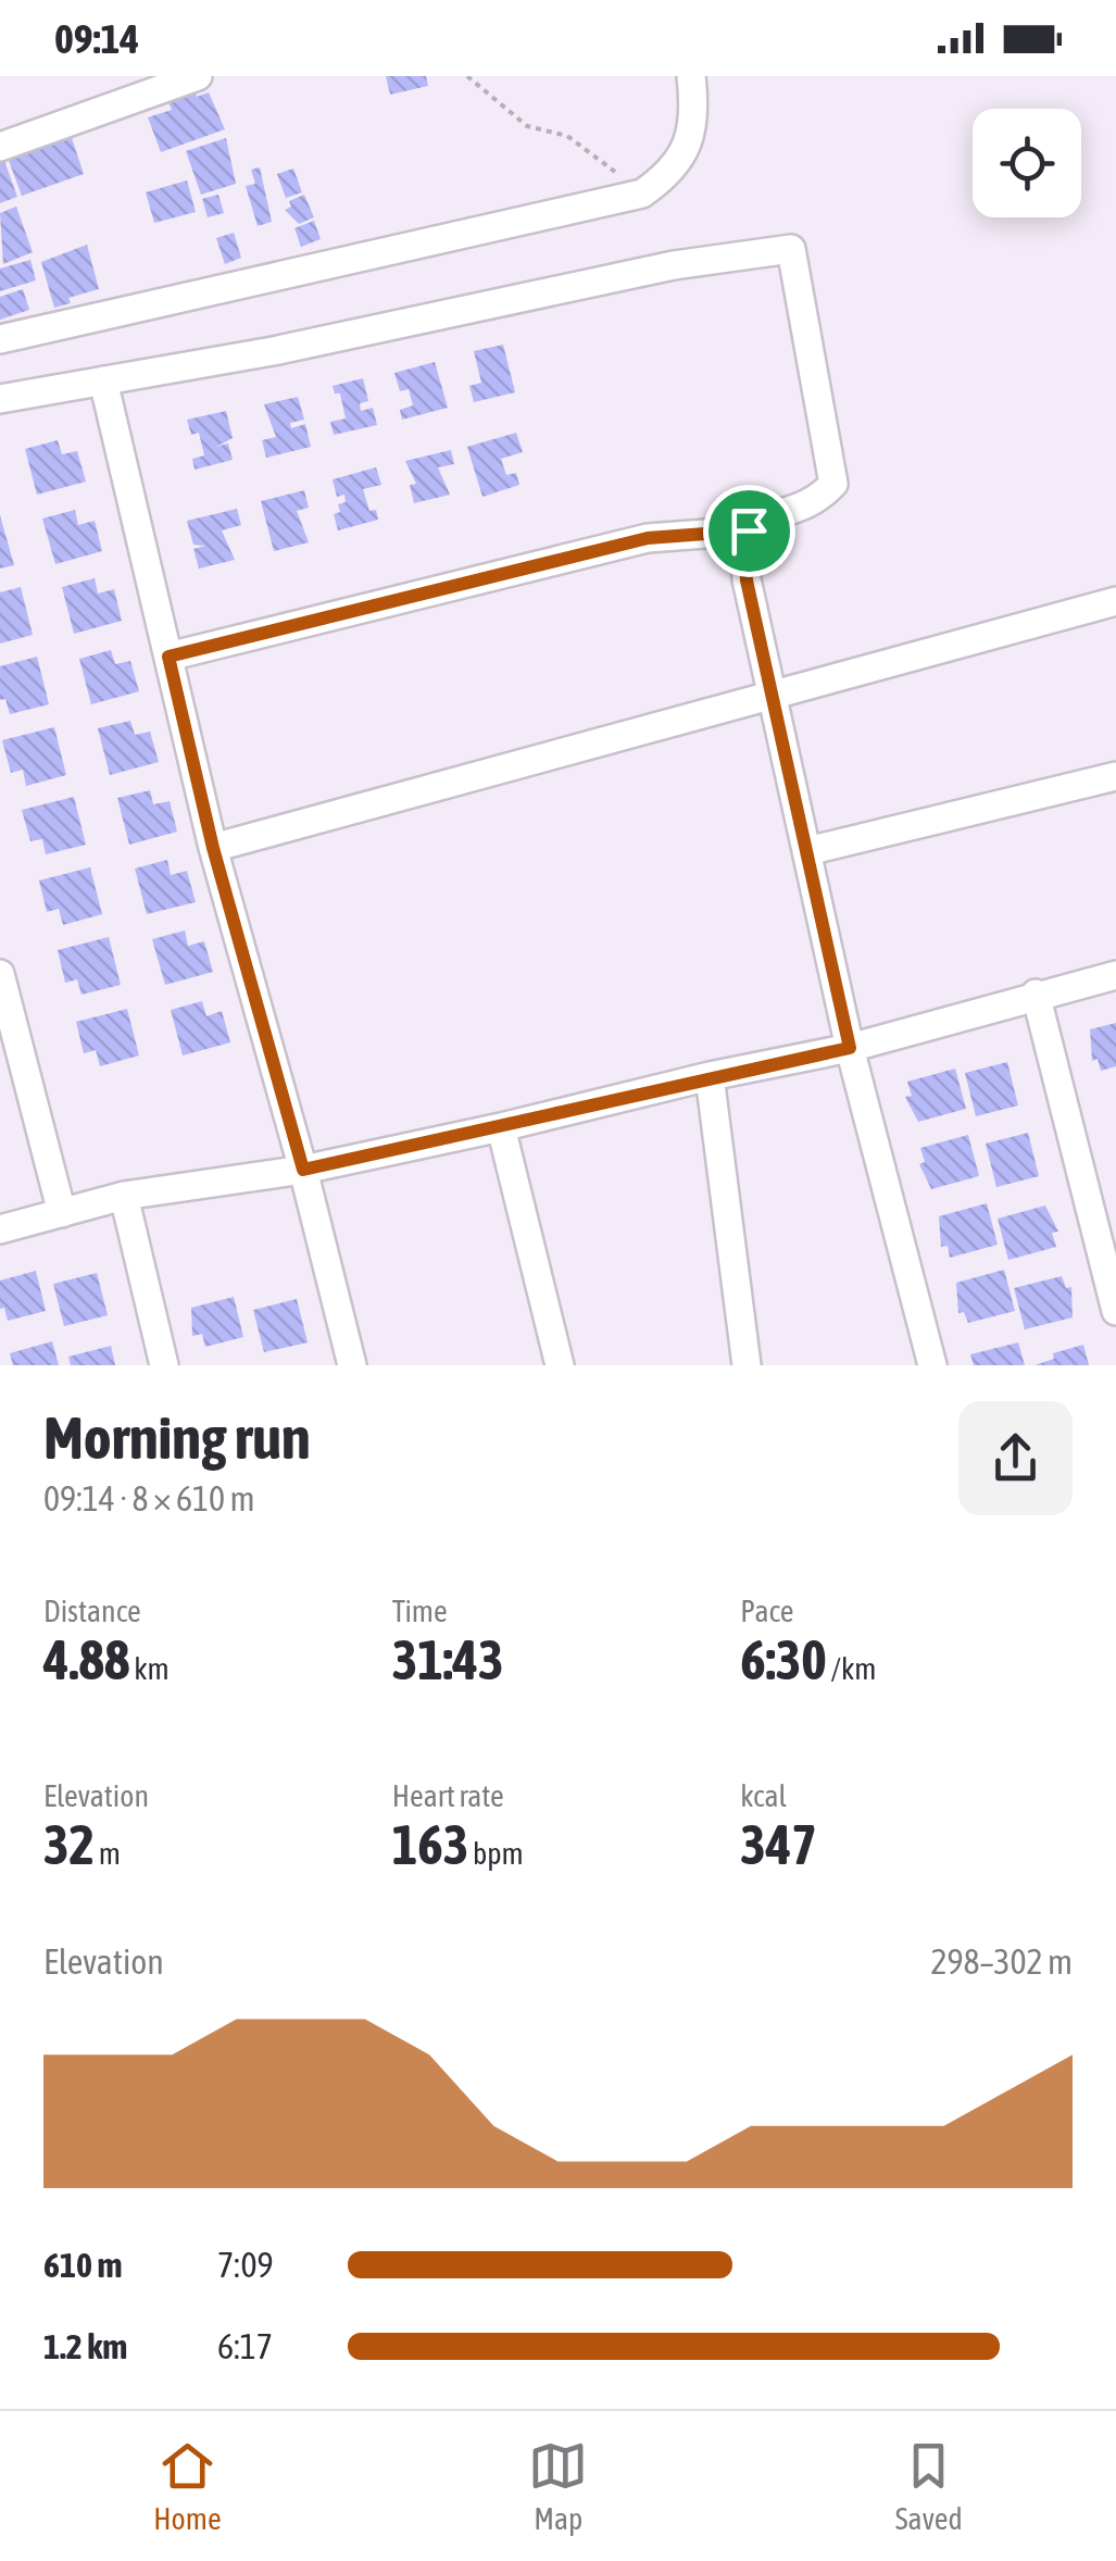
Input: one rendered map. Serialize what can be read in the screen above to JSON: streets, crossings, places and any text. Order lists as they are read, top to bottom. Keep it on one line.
{"page":{"status":"09:14","heading":["Morning run","09:14 · 8 × 610 m"],"stats":[["Distance","4.88 km"],["Time","31:43"],["Pace","6:30 /km"],["Elevation","32 m"],["Heart rate","163 bpm"],["kcal","347"]],"chart":["Elevation","298–302 m"],"list":[{"name":"610 m","note":"7:09"},{"name":"1.2 km","note":"6:17"}],"tabs":["Home","Map","Saved"]}}
